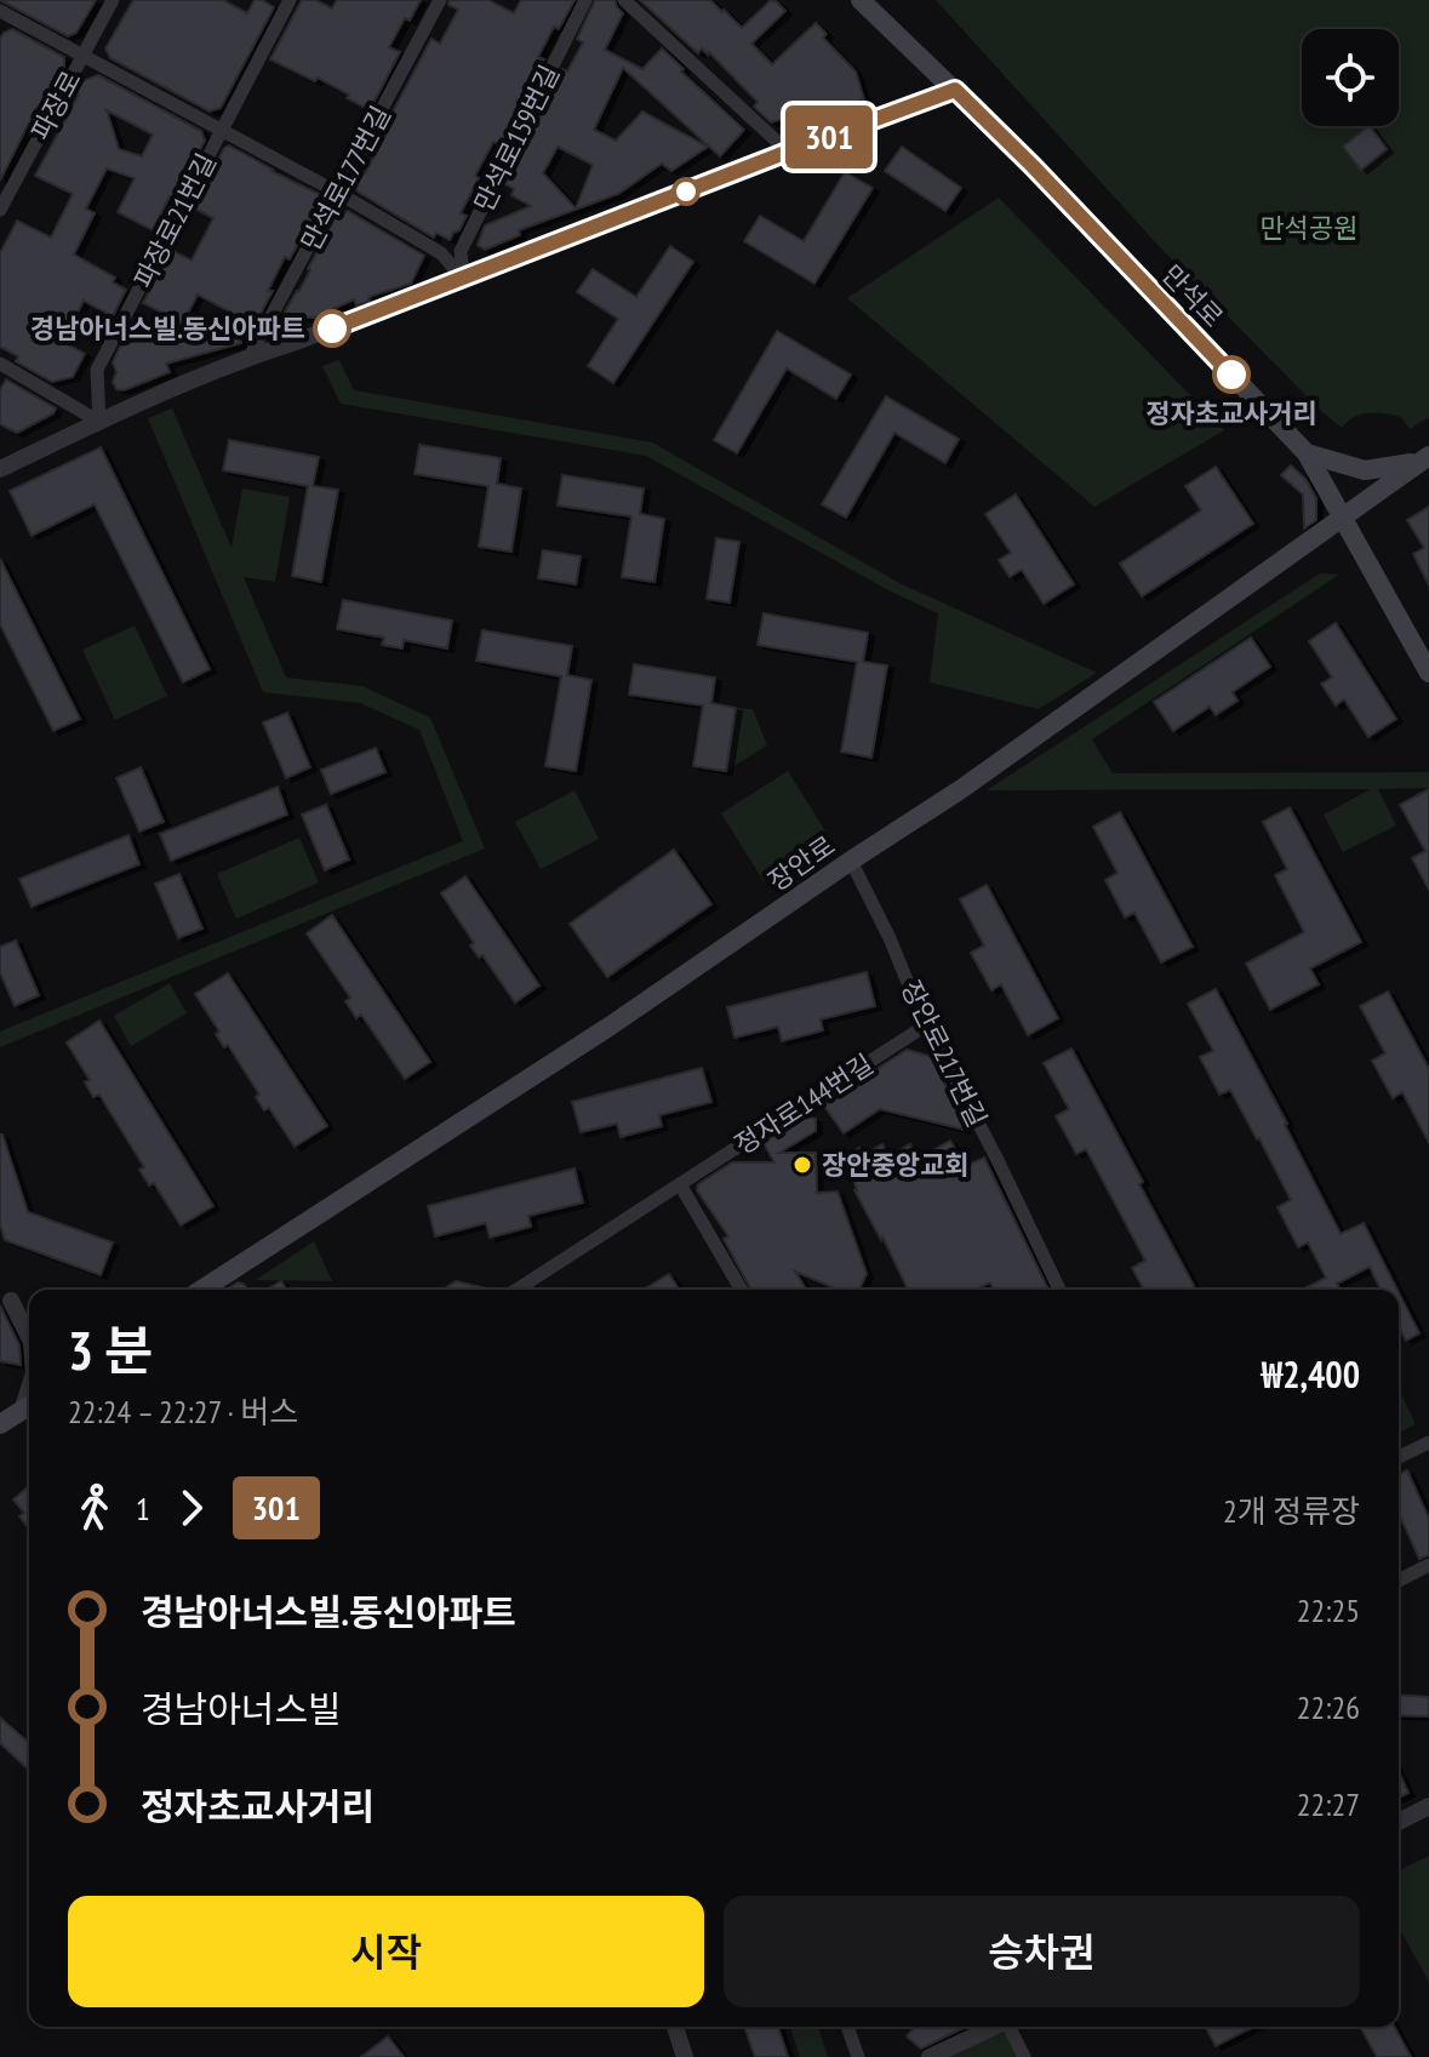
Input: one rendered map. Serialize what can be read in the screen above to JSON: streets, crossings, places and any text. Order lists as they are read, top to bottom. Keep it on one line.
{"streets":{"main road":["만석로","장안로"],"street":["파장로","만석로159번길","만석로177번길","파장로21번길","장안로217번길","정자로144번길"]},"crossings":[["파장로","파장로21번길"],["만석로159번길","파장로21번길"],["만석로177번길","파장로21번길"],["만석로","장안로"],["장안로","장안로217번길"],["장안로217번길","정자로144번길"]],"parks":["만석공원"],"places":["경남아너스빌.동신아파트","정자초교사거리","장안중앙교회"],"lines":["bus line 301"],"page":{"on_map":"301","heading":["3 분","22:24 – 22:27 · 버스","₩2,400"],"legs":["1","301","2개 정류장"],"list":[{"name":"경남아너스빌.동신아파트","value":"22:25"},{"name":"경남아너스빌","value":"22:26"},{"name":"정자초교사거리","value":"22:27"}],"buttons":["시작","승차권"]}}
